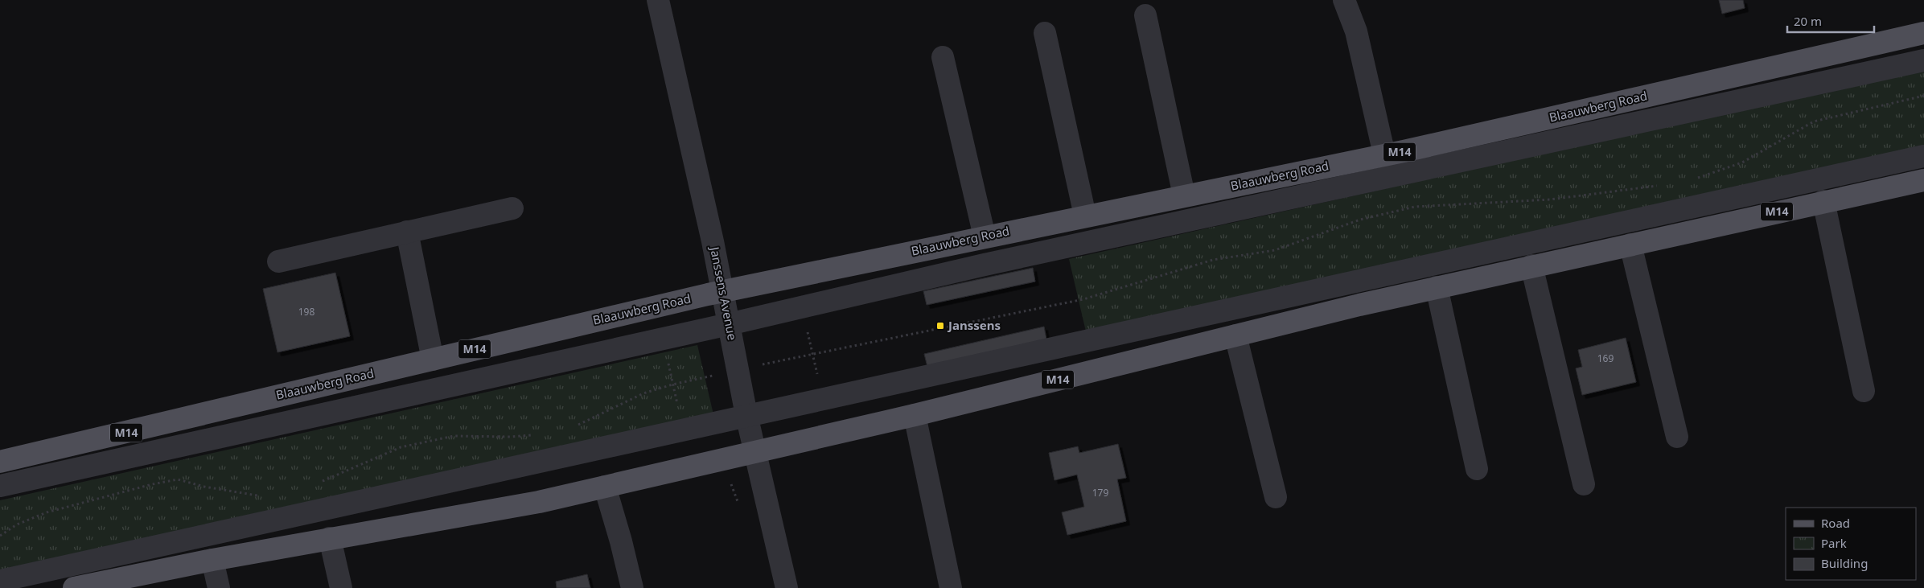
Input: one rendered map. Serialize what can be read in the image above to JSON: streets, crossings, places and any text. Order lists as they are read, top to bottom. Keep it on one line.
{"streets":{"main road":["Blaauwberg Road","M14"],"street":["Janssens Avenue"]},"crossings":[["Blaauwberg Road","Janssens Avenue"],["M14","Janssens Avenue"]],"places":{"transit":["Janssens"]},"house_numbers":["198","169","179"],"legend":["Road","Park","Building"],"scale_bar":"20 m"}
